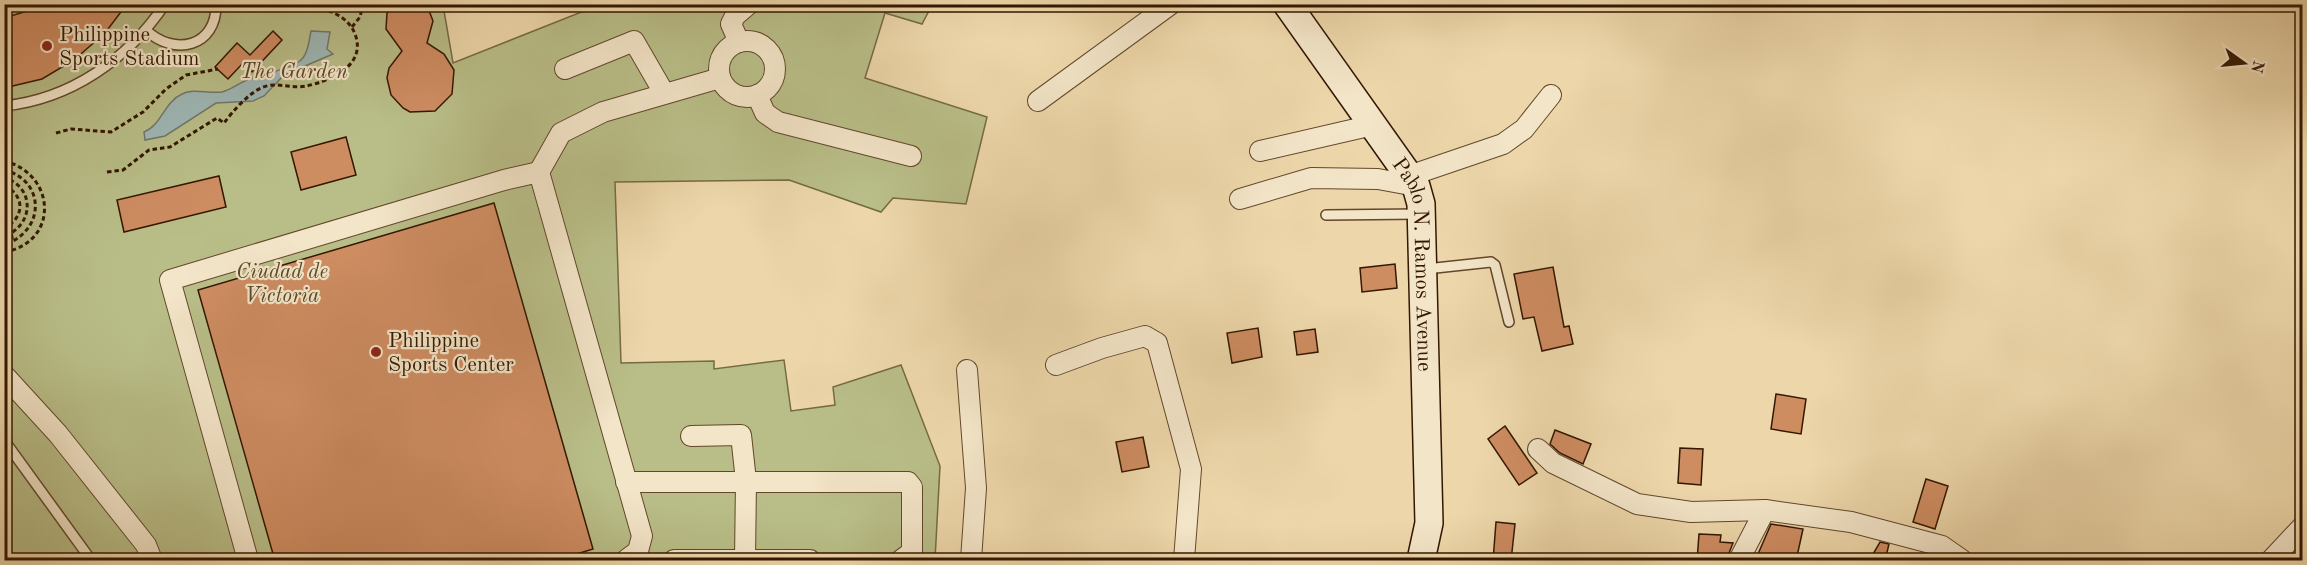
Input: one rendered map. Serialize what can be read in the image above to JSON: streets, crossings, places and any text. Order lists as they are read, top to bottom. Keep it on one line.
{"streets":{"street":["Pablo N. Ramos Avenue"]},"parks":["The Garden","Ciudad de Victoria"],"places":["Philippine Sports Stadium","Philippine Sports Center"],"north":"right"}
